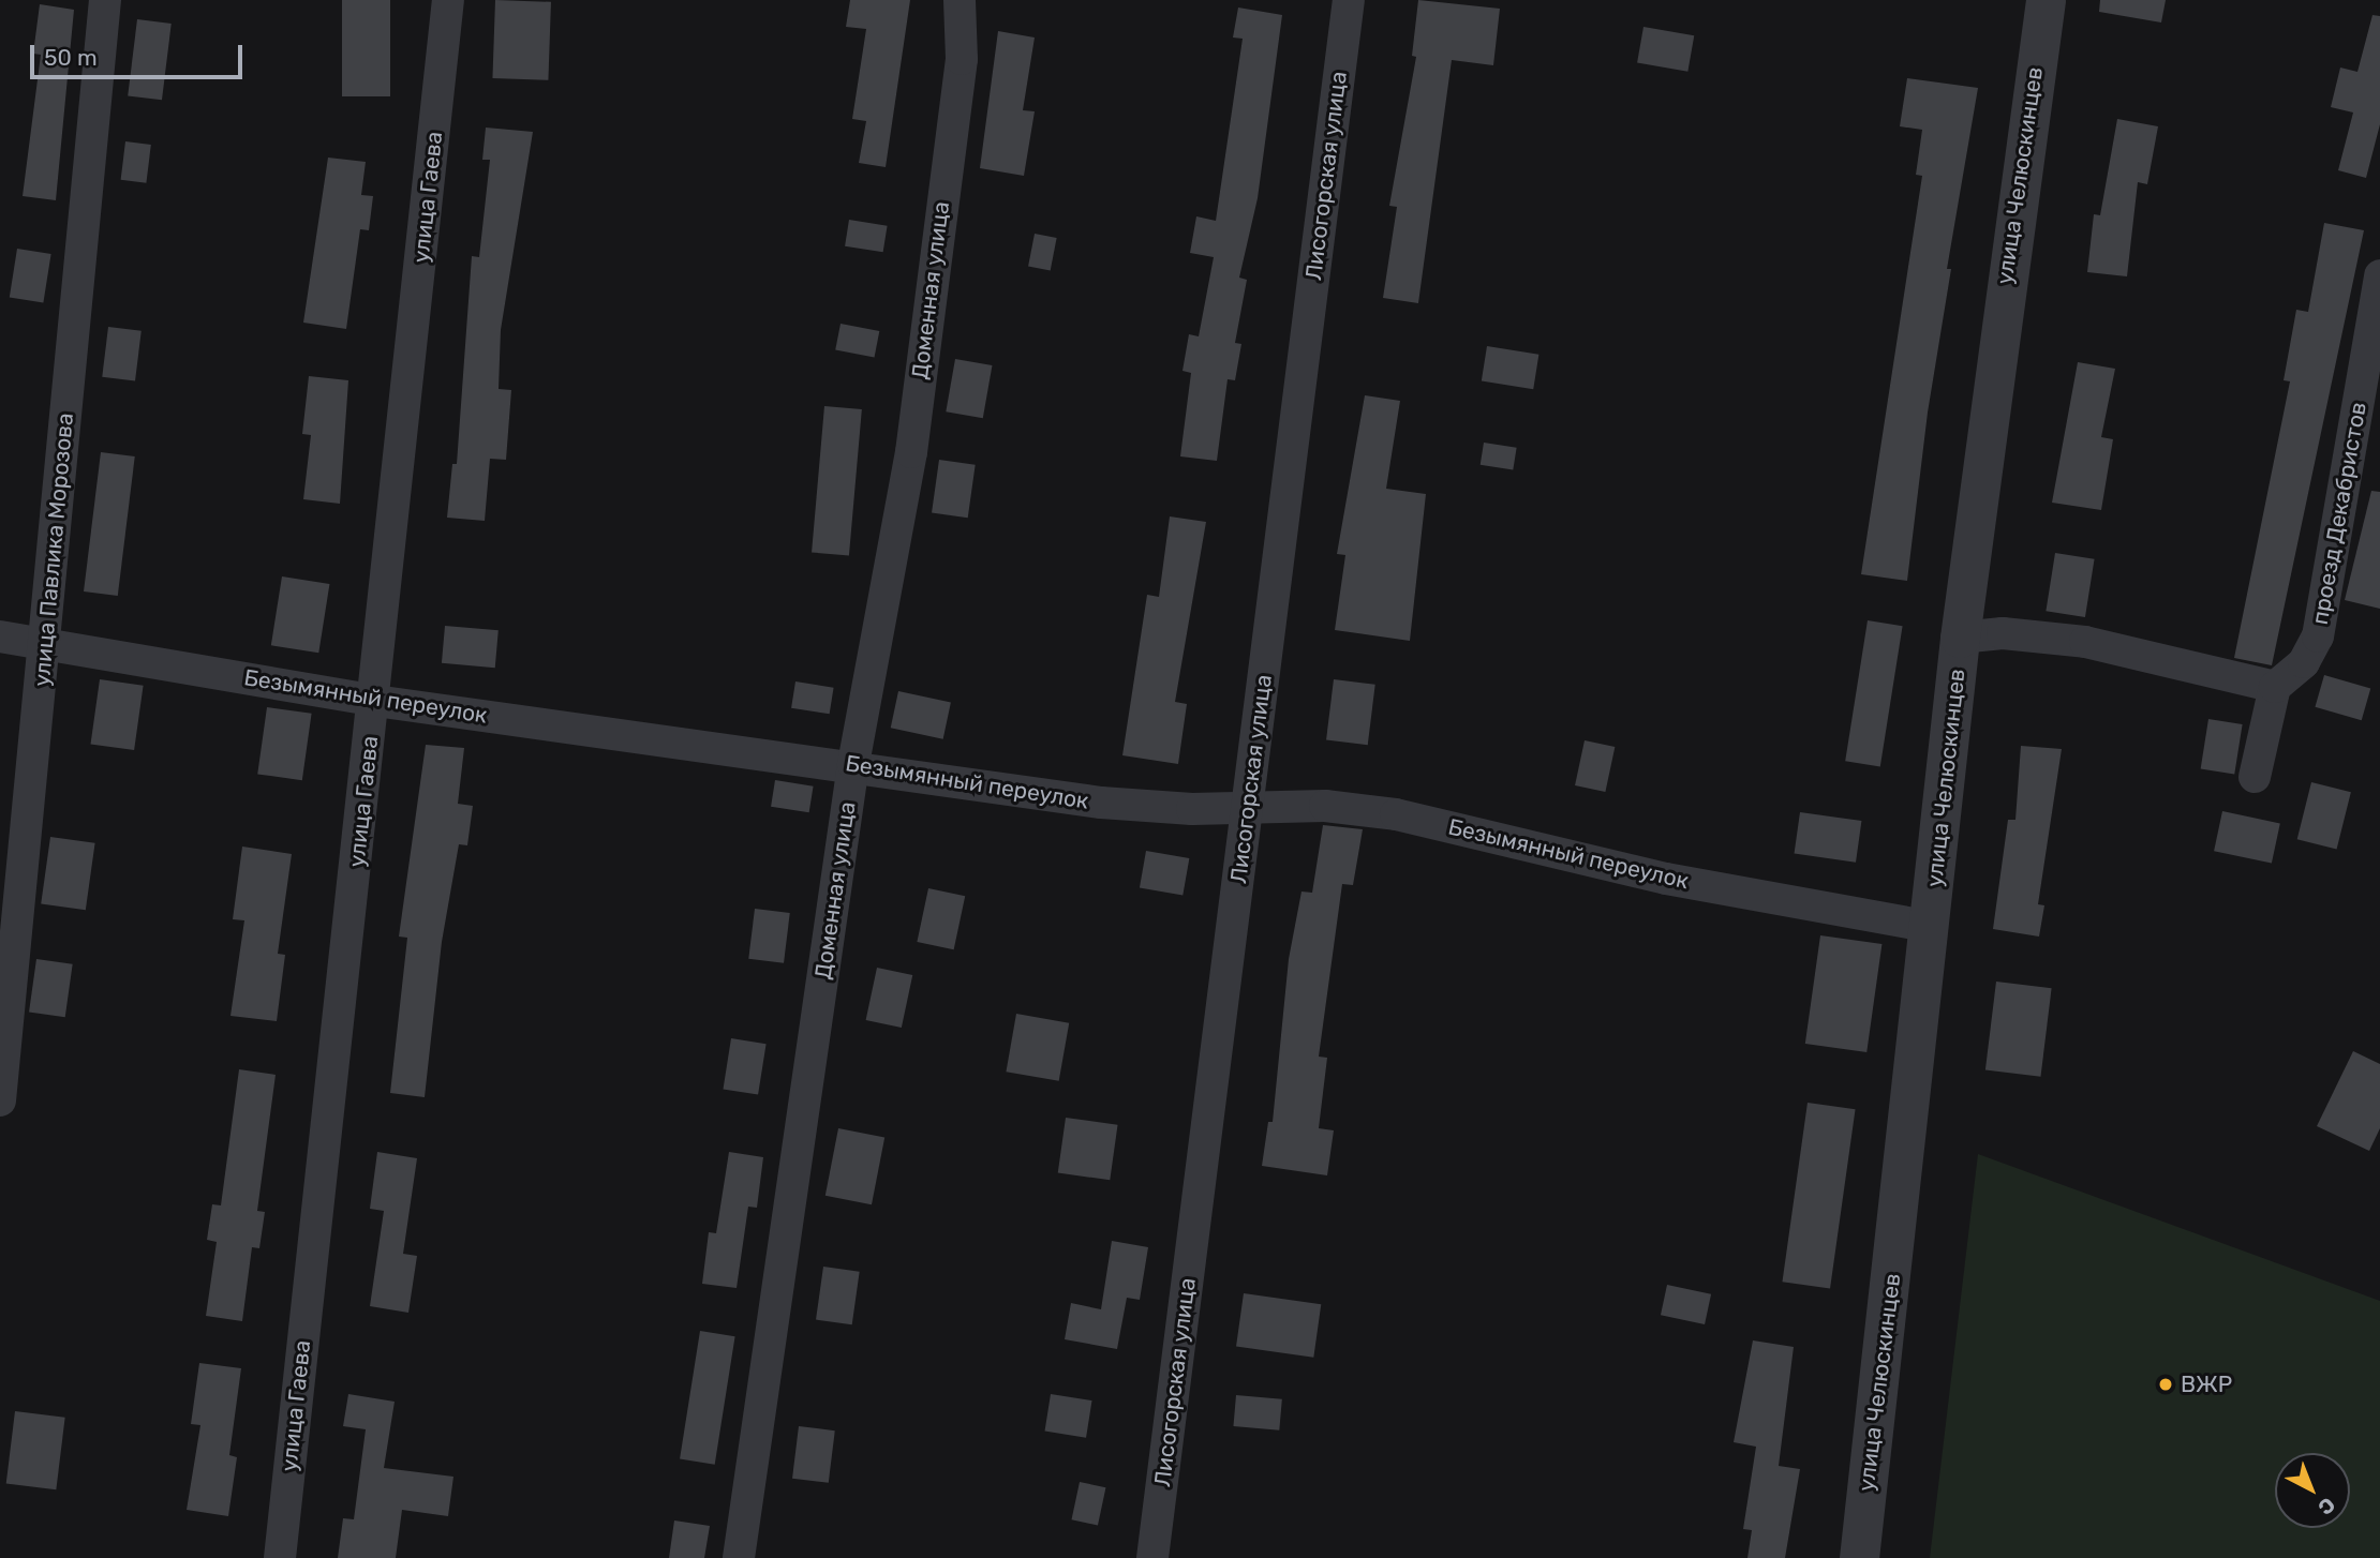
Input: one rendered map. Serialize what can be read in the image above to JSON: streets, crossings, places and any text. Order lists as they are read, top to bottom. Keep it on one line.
{"streets":{"street":["Лисогорская улица","улица Челюскинцев","улица Гаева","Доменная улица","проезд Декабристов","улица Павлика Морозова","Безымянный переулок"]},"crossings":[["Лисогорская улица","Безымянный переулок"],["улица Челюскинцев","Безымянный переулок"],["улица Гаева","Безымянный переулок"],["Доменная улица","Безымянный переулок"],["улица Павлика Морозова","Безымянный переулок"]],"places":["ВЖР"],"scale_bar":"50 m","north":"bottom right"}
